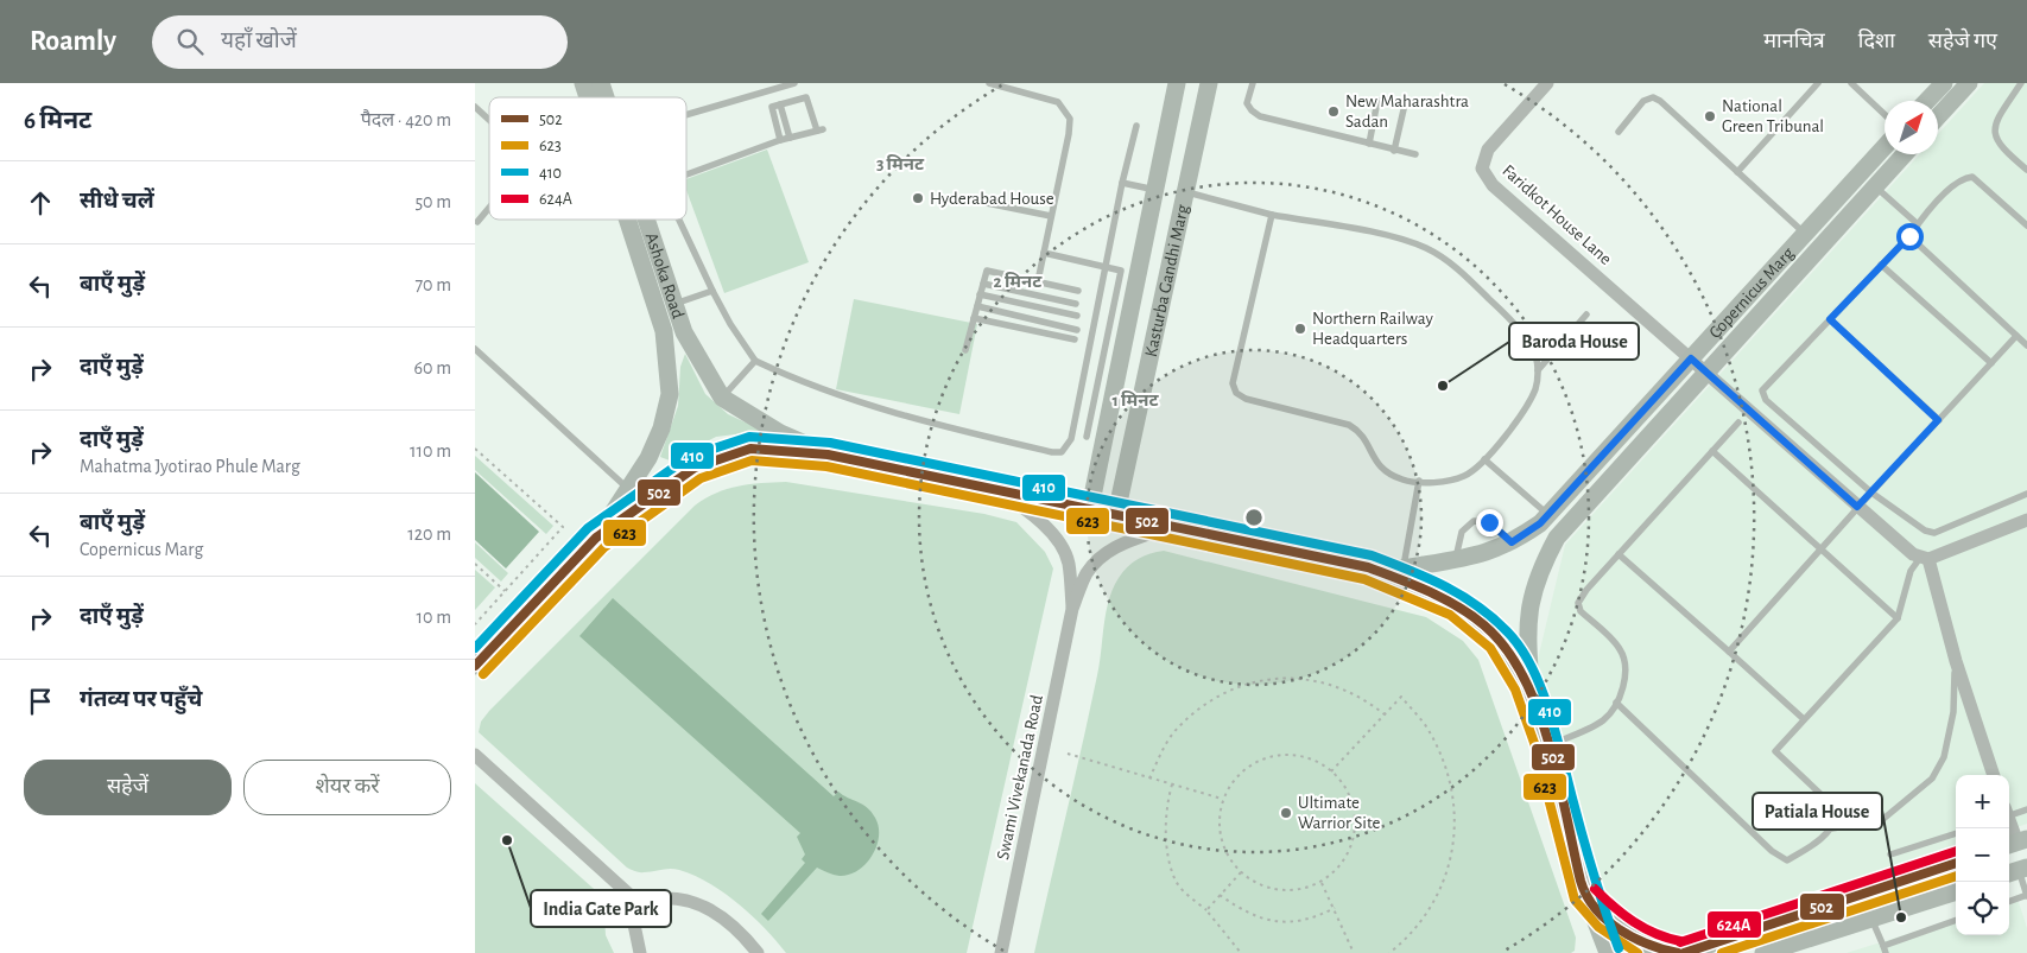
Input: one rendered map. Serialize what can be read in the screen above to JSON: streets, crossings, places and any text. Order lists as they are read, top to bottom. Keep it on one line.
{"streets":{"main road":["Ashoka Road","Kasturba Gandhi Marg","Copernicus Marg"],"street":["Faridkot House Lane","Swami Vivekanada Road"]},"crossings":[["Faridkot House Lane","Copernicus Marg"]],"places":["New Maharashtra Sadan","National Green Tribunal","Hyderabad House","Northern Railway Headquarters","Baroda House","Ultimate Warrior Site","India Gate Park","Patiala House"],"lines":["transit line 410","transit line 502","transit line 623","transit line 624A"],"legend":["502","623","410","624A"],"north":"top right","page":{"header":"Roamly","search":"यहाँ खोजें","nav":["मानचित्र","दिशा","सहेजे गए"],"heading":["6 मिनट","पैदल · 420 m"],"list":[["सीधे चलें","50 m"],["बाएँ मुड़ें","70 m"],["दाएँ मुड़ें","60 m"],["दाएँ मुड़ें","Mahatma Jyotirao Phule Marg","110 m"],["बाएँ मुड़ें","Copernicus Marg","120 m"],["दाएँ मुड़ें","10 m"],"गंतव्य पर पहुँचे"],"buttons":["सहेजें","शेयर करें"],"map_buttons":["+","−"]},"rings":["3 मिनट","2 मिनट","1 मिनट"]}
